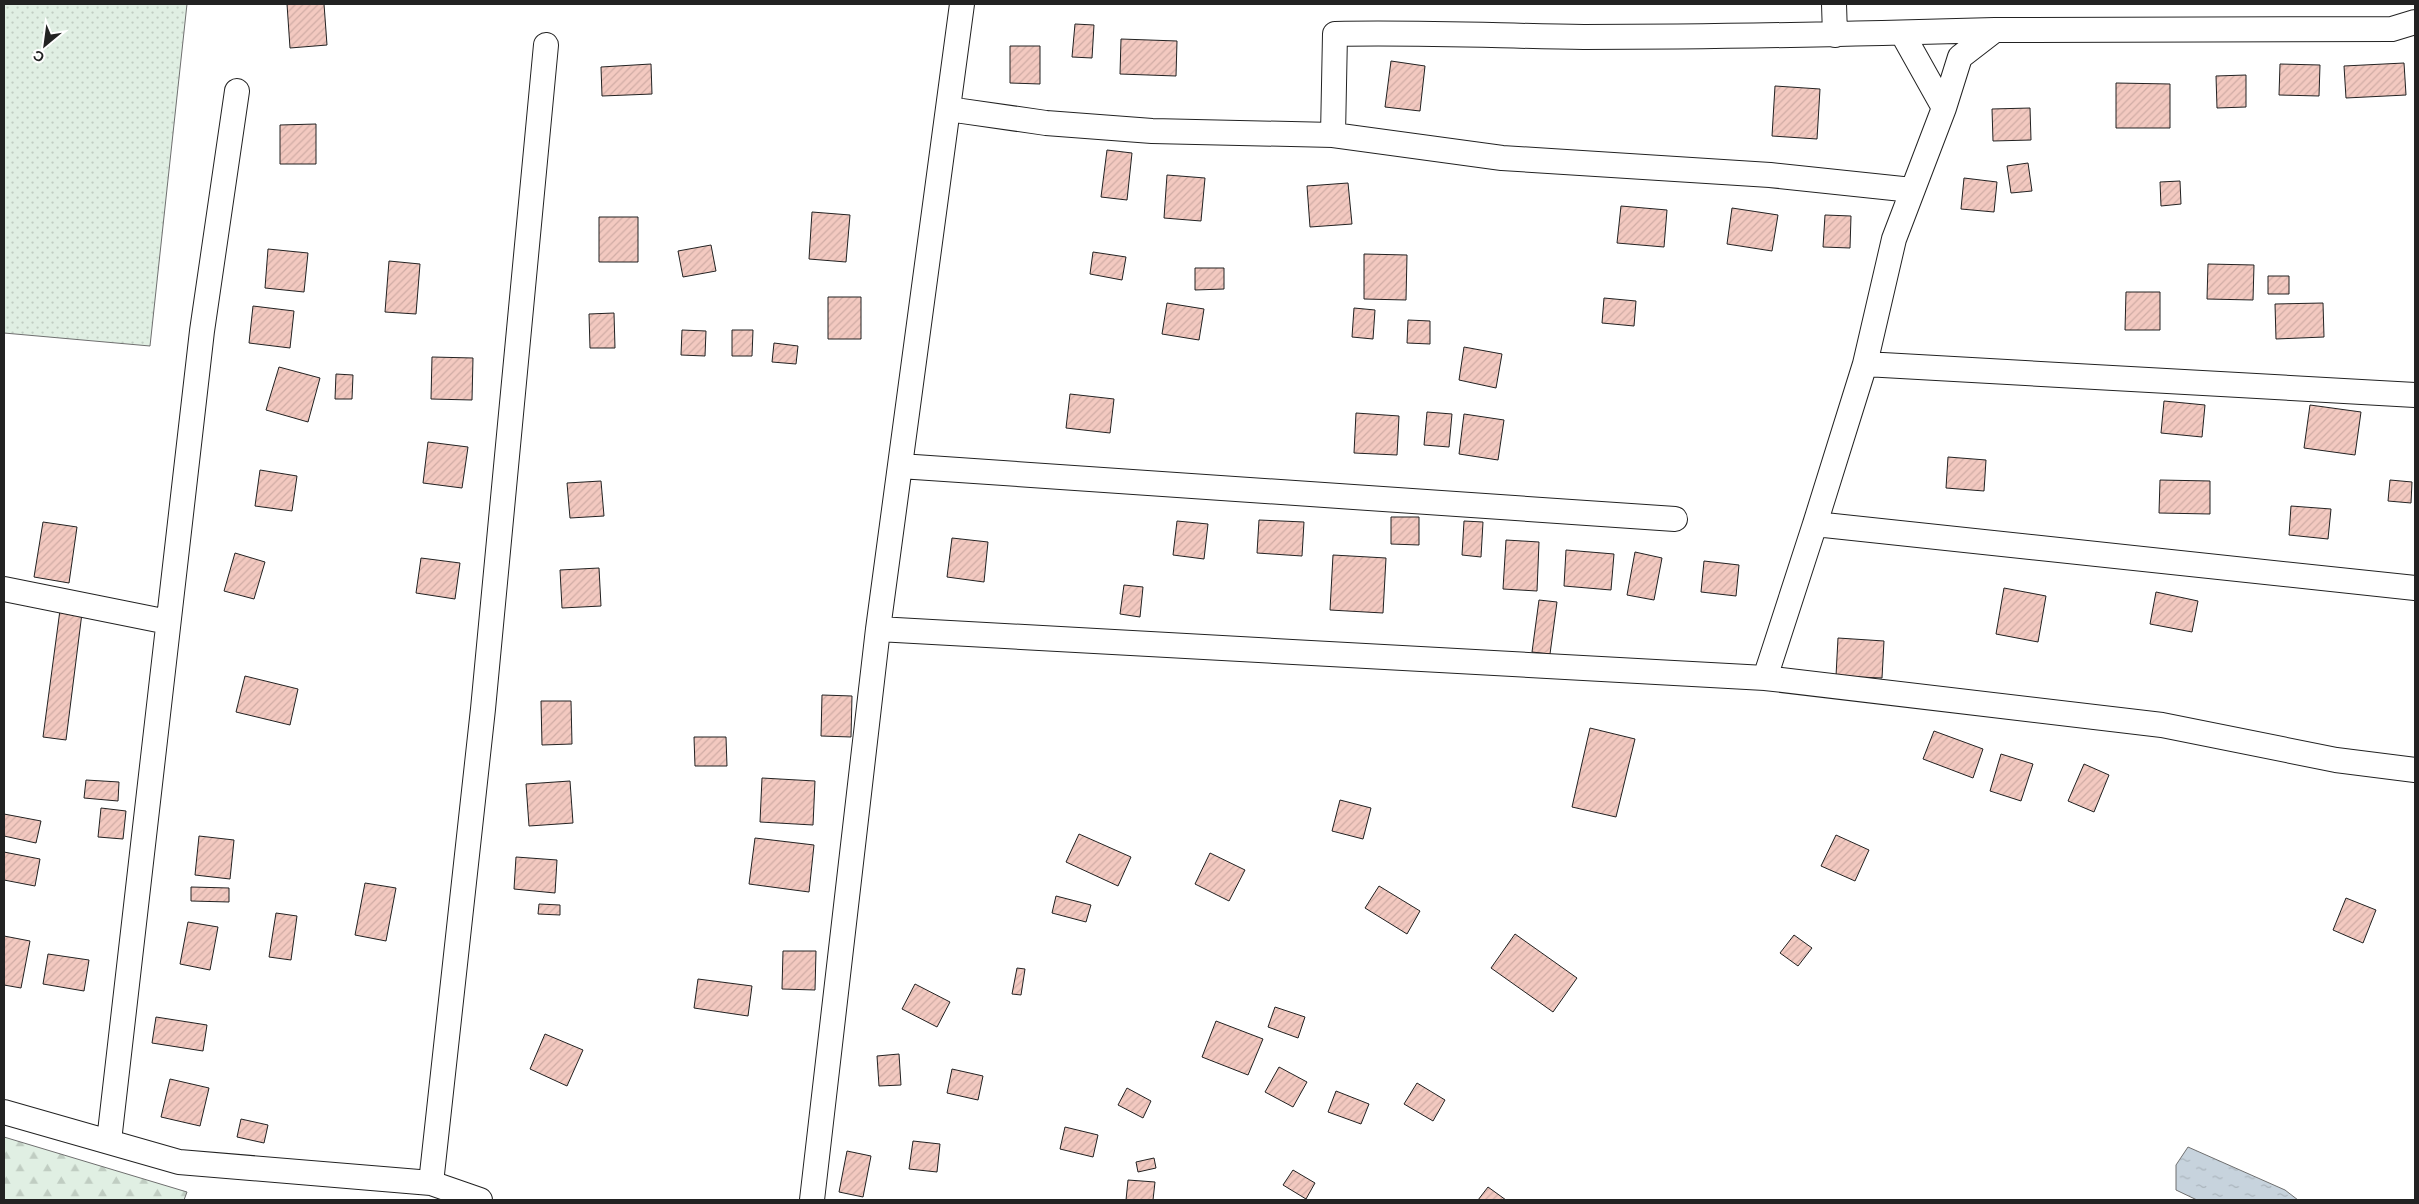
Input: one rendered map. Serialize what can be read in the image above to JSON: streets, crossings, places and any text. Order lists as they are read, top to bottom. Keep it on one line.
{"north":"bottom left"}
